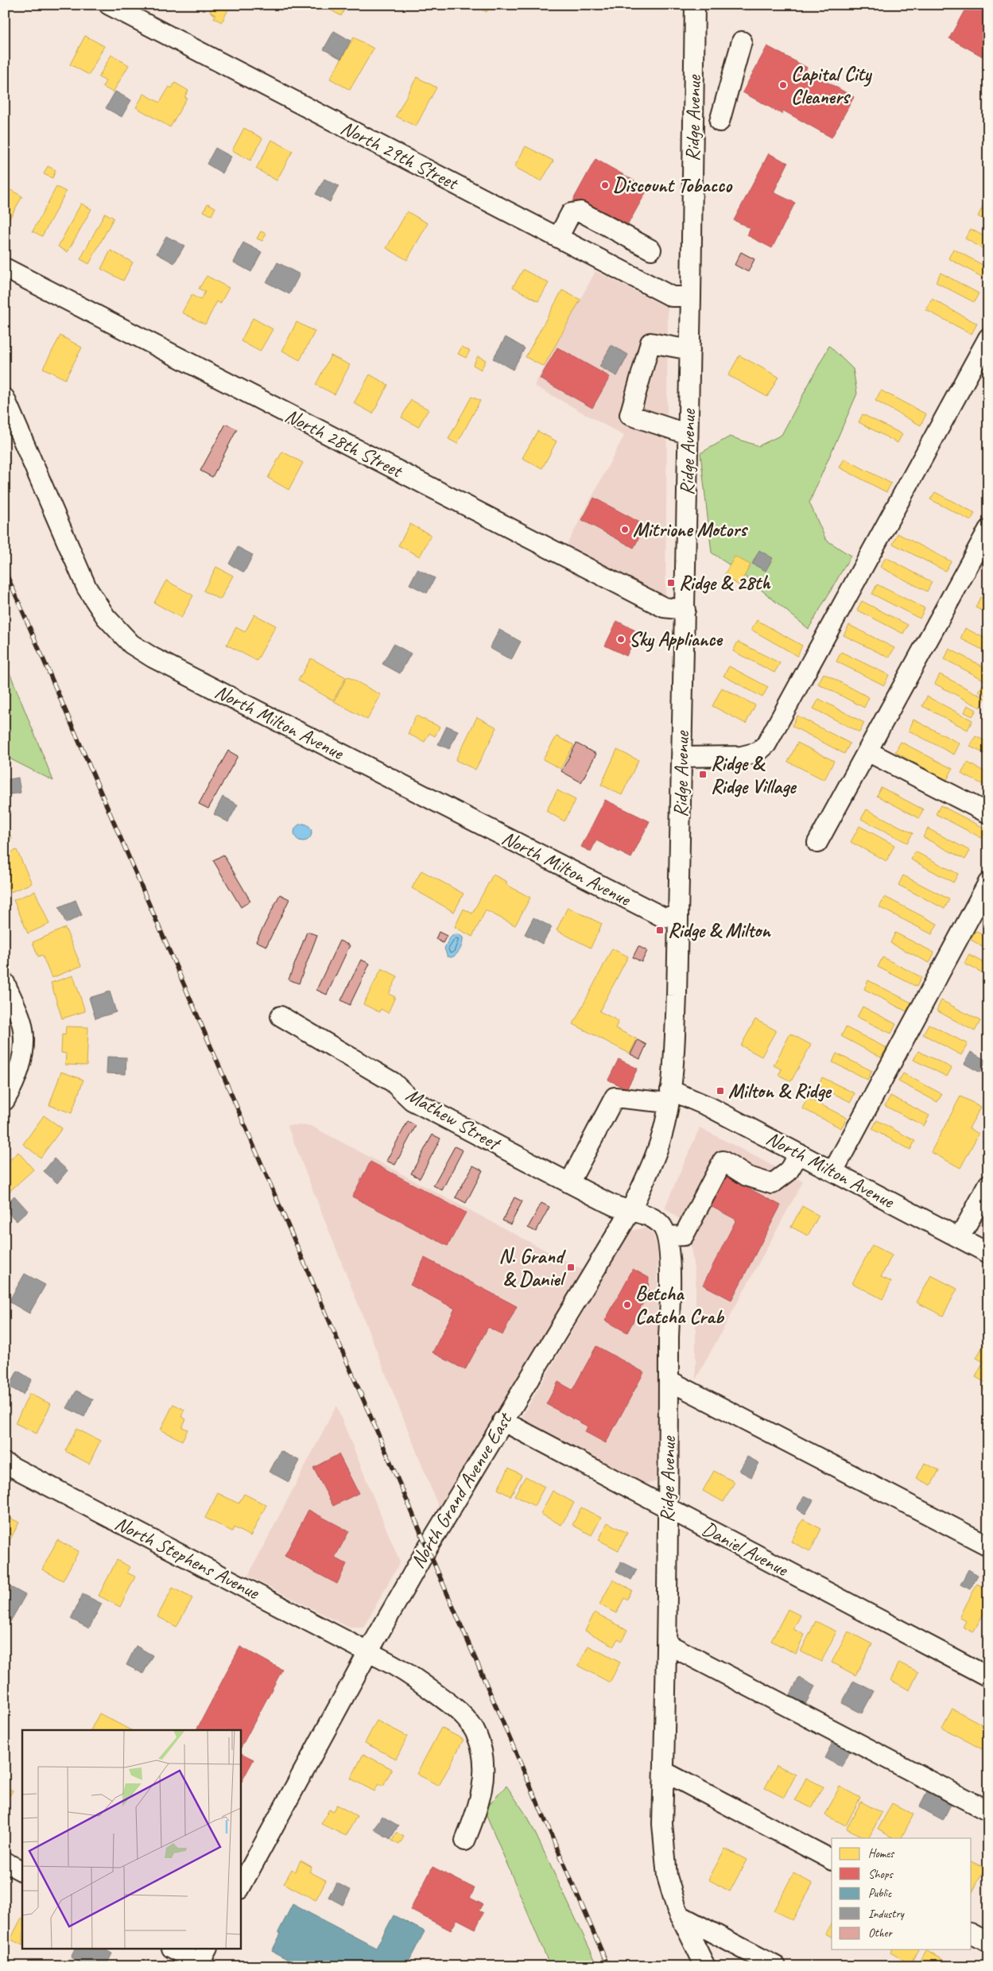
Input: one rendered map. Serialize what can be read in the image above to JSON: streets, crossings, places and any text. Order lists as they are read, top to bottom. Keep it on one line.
{"streets":{"street":["Ridge Avenue","North 29th Street","North 28th Street","North Milton Avenue","Mathew Street","North Grand Avenue East","Daniel Avenue","North Stephens Avenue"]},"crossings":[["Ridge Avenue","North 29th Street"],["Ridge Avenue","North 28th Street"],["Ridge Avenue","North Milton Avenue"],["Ridge Avenue","North Grand Avenue East"],["Ridge Avenue","Daniel Avenue"],["North Milton Avenue","Mathew Street"],["North Milton Avenue","North Grand Avenue East"],["Mathew Street","North Grand Avenue East"],["North Grand Avenue East","Daniel Avenue"],["North Grand Avenue East","North Stephens Avenue"]],"places":{"other":["Capital City Cleaners","Discount Tobacco","Mitrione Motors","Sky Appliance","Betcha Catcha Crab"],"transit":["Ridge & 28th","Ridge & Ridge Village","Ridge & Milton","Milton & Ridge","N. Grand & Daniel"]},"legend":["Homes","Shops","Public","Industry","Other"]}
